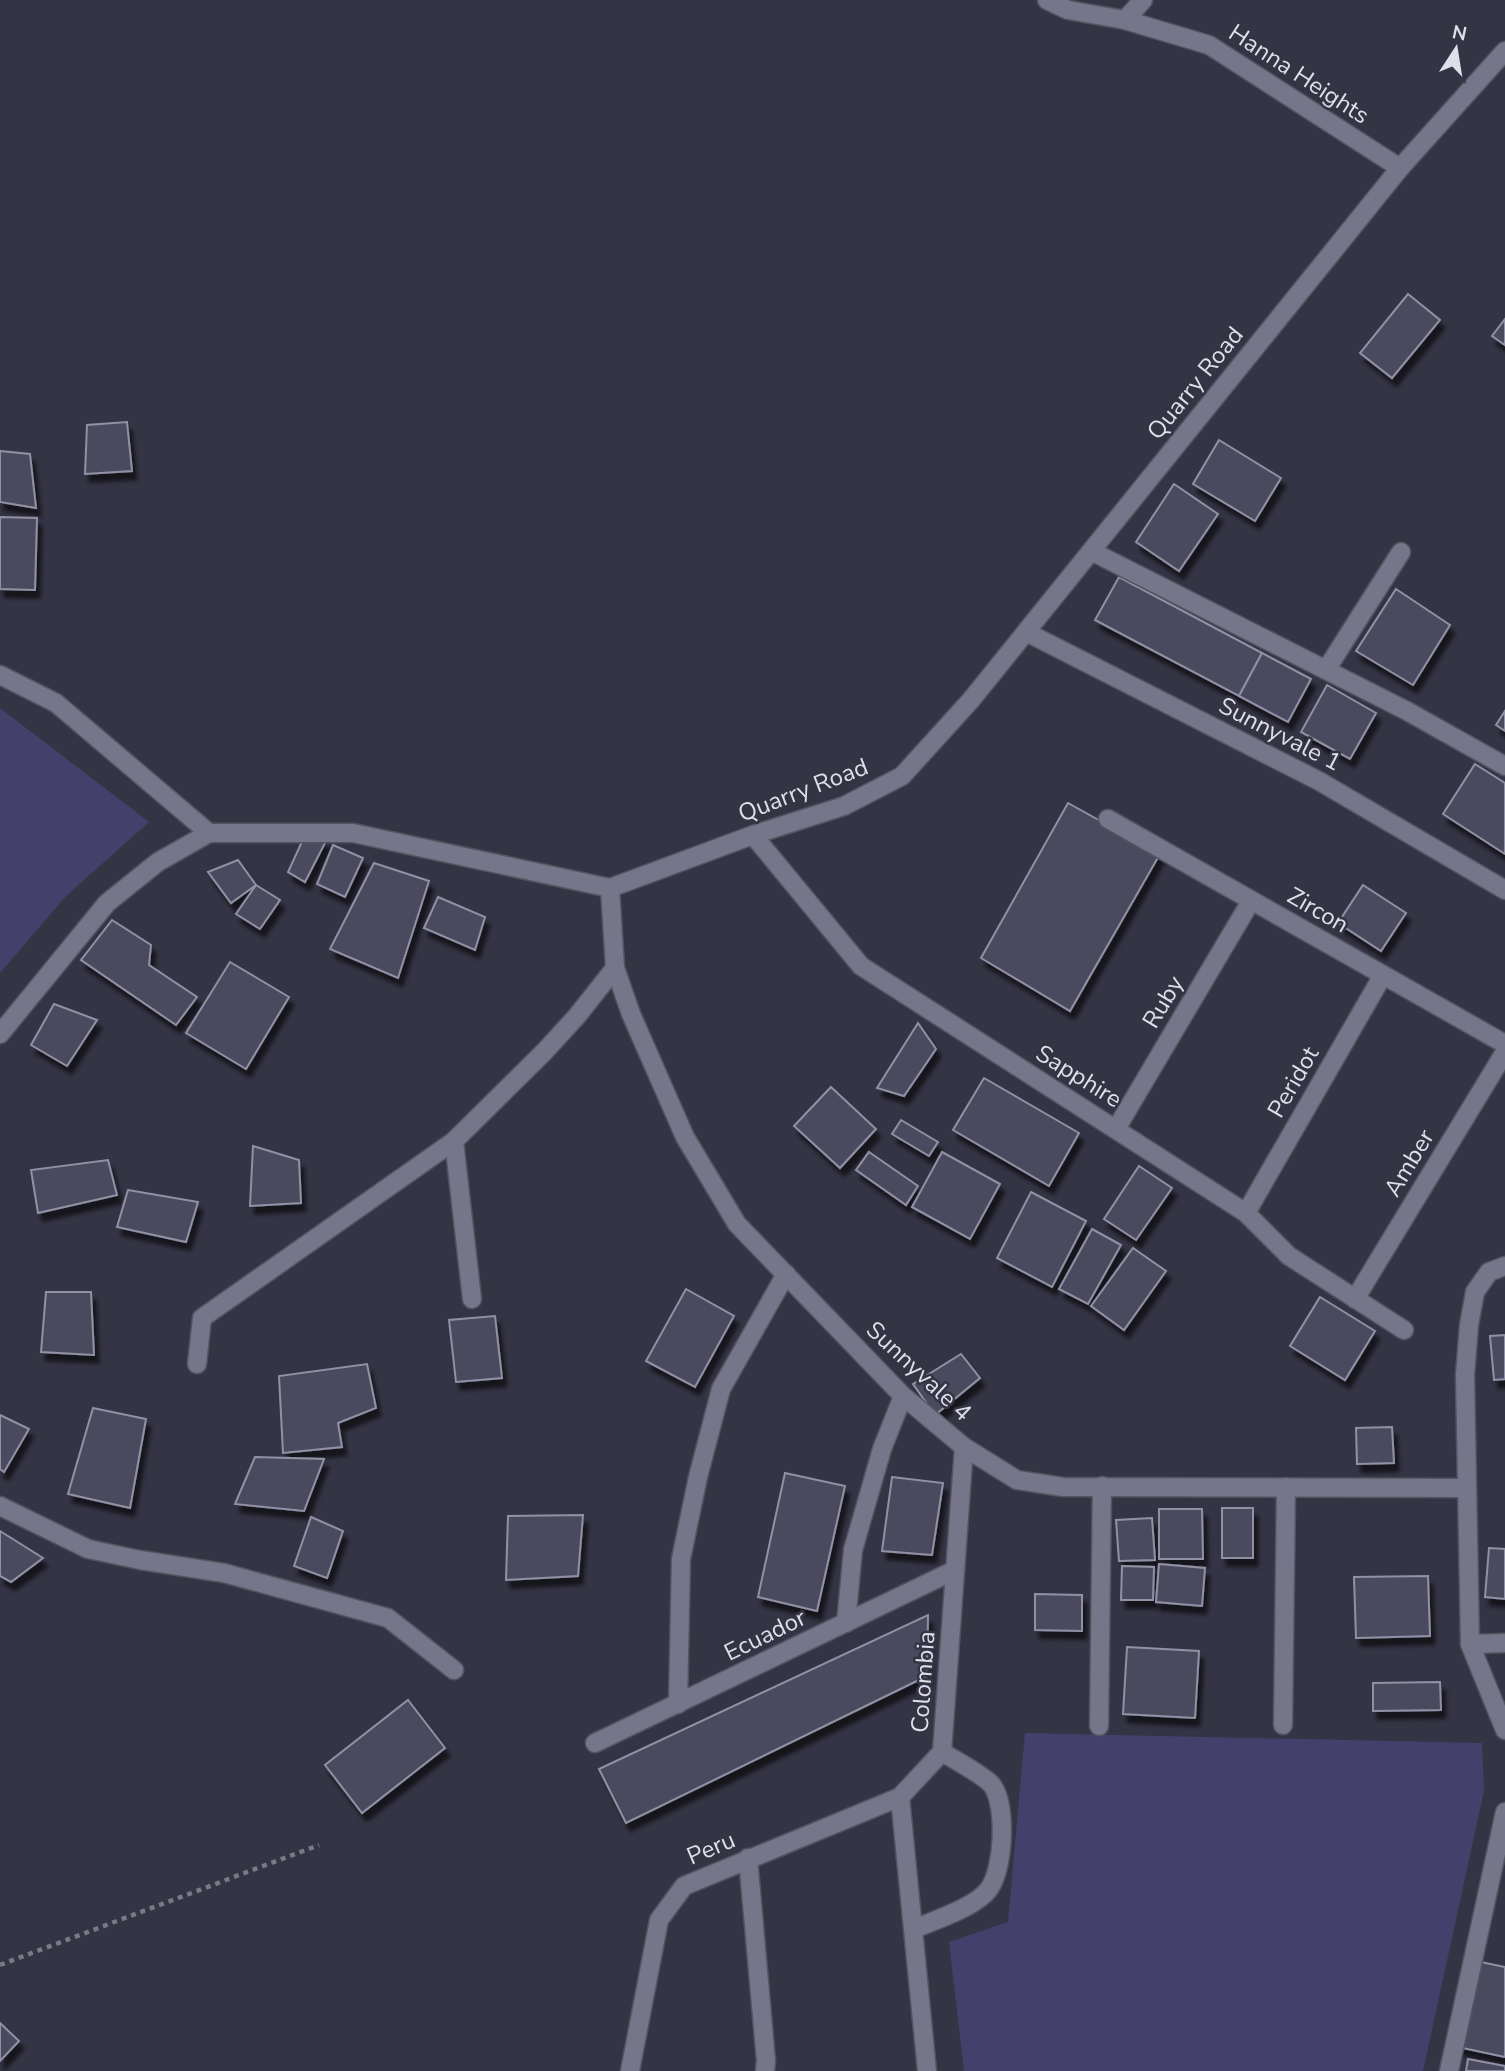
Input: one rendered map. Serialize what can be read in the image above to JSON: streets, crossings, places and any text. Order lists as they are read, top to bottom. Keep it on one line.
{"streets":{"street":["Hanna Heights","Quarry Road","Sunnyvale 1","Zircon","Ruby","Sapphire","Peridot","Amber","Sunnyvale 4","Ecuador","Colombia","Peru"]},"crossings":[["Hanna Heights","Quarry Road"],["Quarry Road","Sunnyvale 1"],["Quarry Road","Sapphire"],["Quarry Road","Sunnyvale 4"],["Zircon","Ruby"],["Zircon","Peridot"],["Ruby","Sapphire"],["Sapphire","Peridot"],["Sapphire","Amber"],["Sunnyvale 4","Colombia"],["Ecuador","Colombia"],["Colombia","Peru"]],"north":"top"}
